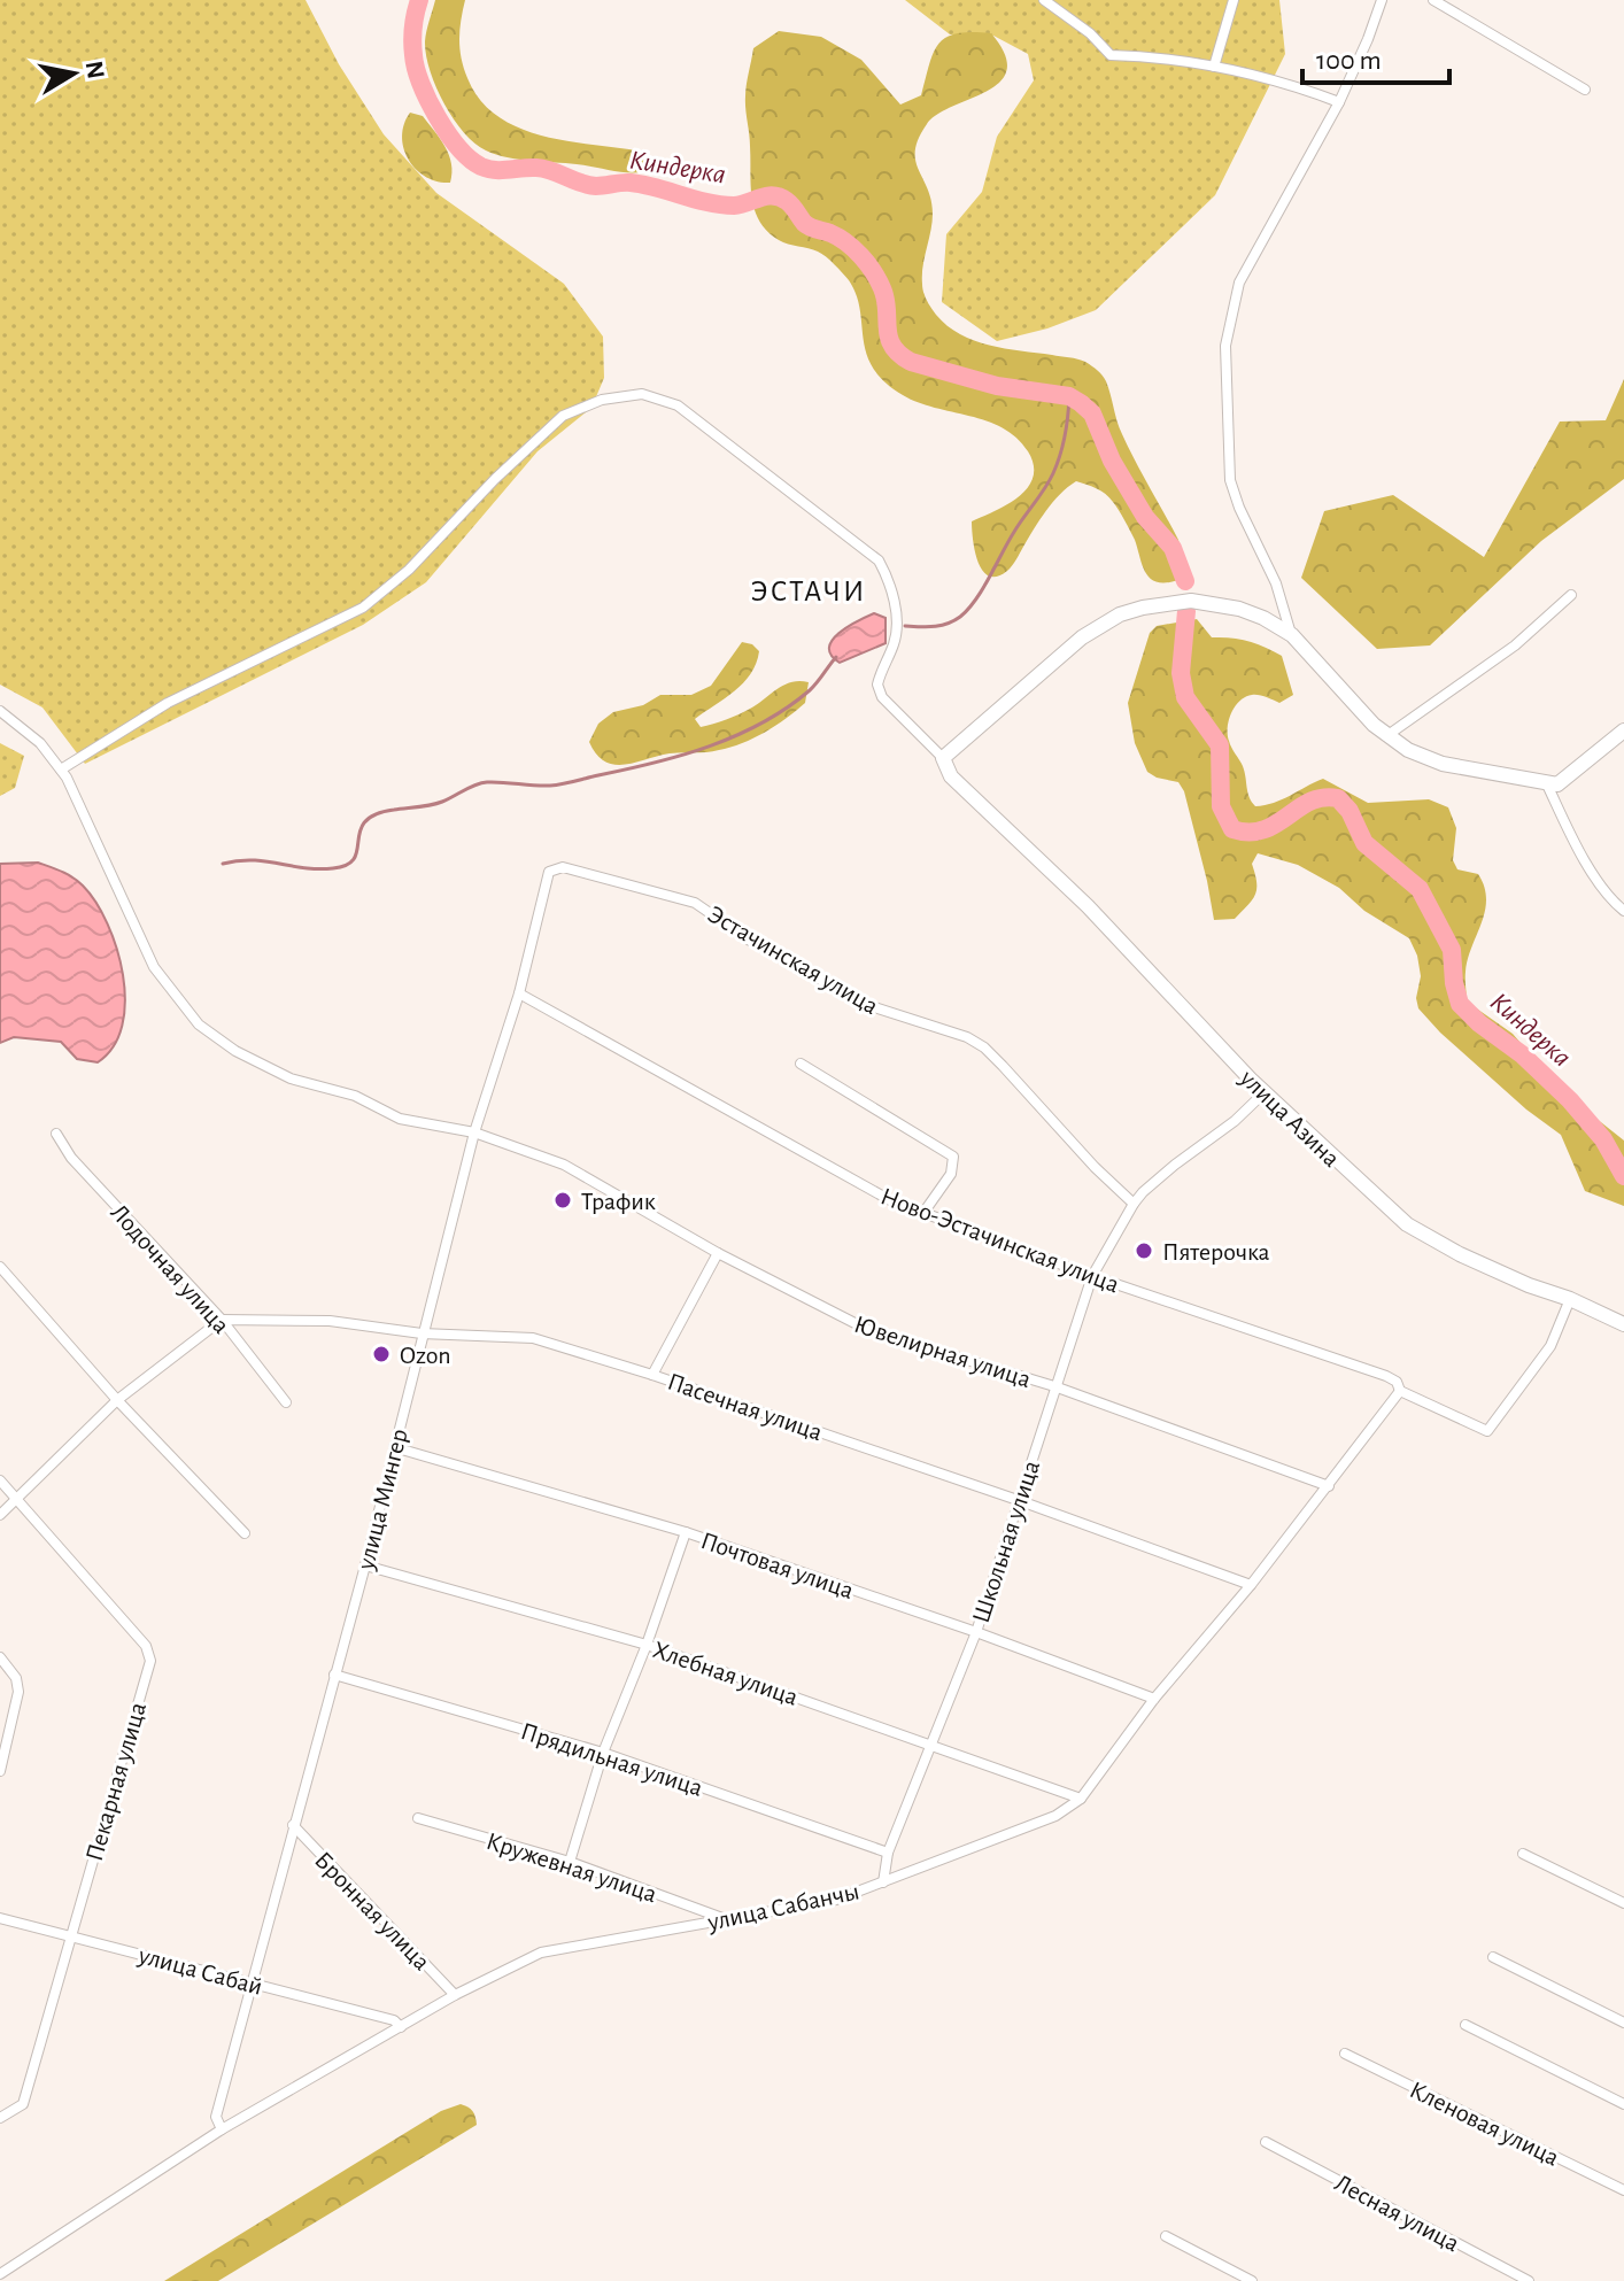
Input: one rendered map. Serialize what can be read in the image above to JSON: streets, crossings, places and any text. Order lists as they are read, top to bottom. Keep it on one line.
{"streets":{"street":["Эстачинская улица","улица Азина","Ново-Эстачинская улица","Лодочная улица","Ювелирная улица","Пасечная улица","улица Мингер","Школьная улица","Почтовая улица","Хлебная улица","Прядильная улица","Пекарная улица","Кружевная улица","улица Сабанчы","Бронная улица","улица Сабай","Кленовая улица","Лесная улица"]},"crossings":[["Эстачинская улица","улица Мингер"],["Эстачинская улица","Школьная улица"],["улица Азина","Школьная улица"],["Ново-Эстачинская улица","улица Мингер"],["Ново-Эстачинская улица","Школьная улица"],["Ново-Эстачинская улица","улица Сабанчы"],["Лодочная улица","Пасечная улица"],["Ювелирная улица","улица Мингер"],["Ювелирная улица","Школьная улица"],["Ювелирная улица","улица Сабанчы"],["Пасечная улица","улица Мингер"],["Пасечная улица","Школьная улица"],["Пасечная улица","улица Сабанчы"],["улица Мингер","Почтовая улица"],["улица Мингер","Хлебная улица"],["улица Мингер","Прядильная улица"],["улица Мингер","улица Сабанчы"],["улица Мингер","Бронная улица"],["улица Мингер","улица Сабай"],["Школьная улица","Почтовая улица"],["Школьная улица","Хлебная улица"],["Школьная улица","Прядильная улица"],["Школьная улица","улица Сабанчы"],["Почтовая улица","улица Сабанчы"],["Хлебная улица","улица Сабанчы"],["Пекарная улица","улица Сабай"],["Кружевная улица","улица Сабанчы"],["улица Сабанчы","Бронная улица"],["улица Сабанчы","улица Сабай"]],"districts":["ЭСТАЧИ"],"water":["Киндерка"],"places":["Трафик","Пятерочка","Ozon"],"scale_bar":"100 m","north":"right"}
